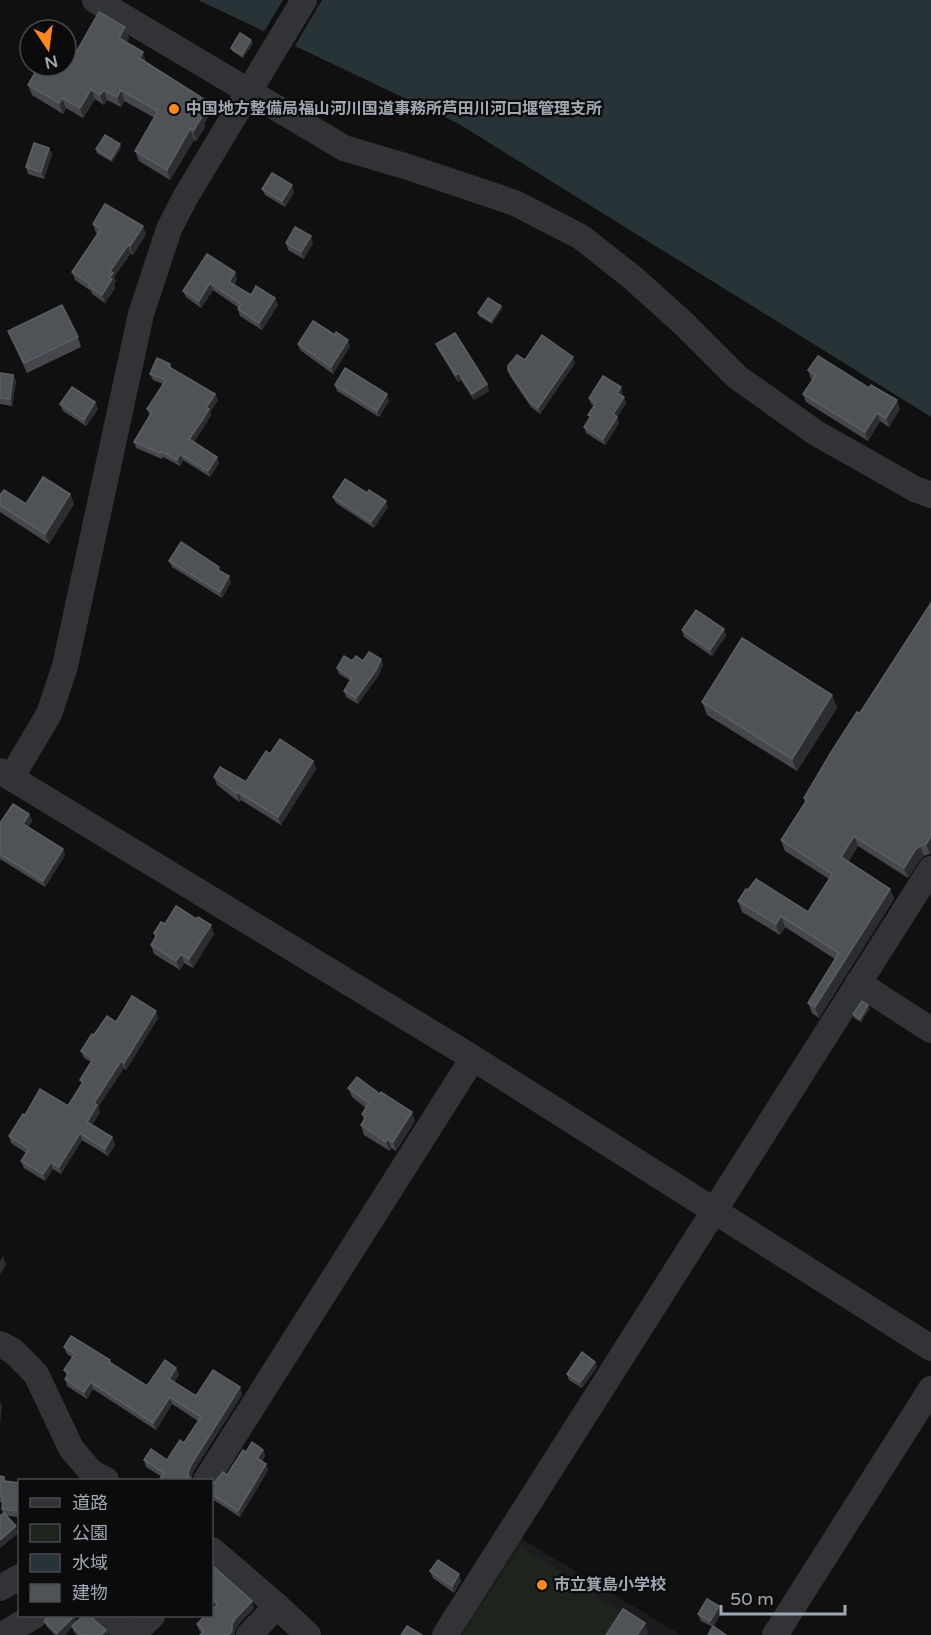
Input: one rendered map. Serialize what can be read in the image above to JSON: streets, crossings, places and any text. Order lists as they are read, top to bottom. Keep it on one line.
{"places":["中国地方整備局福山河川国道事務所芦田川河口堰管理支所","市立箕島小学校"],"legend":["道路","公園","水域","建物"],"scale_bar":"50 m","north":"bottom"}
